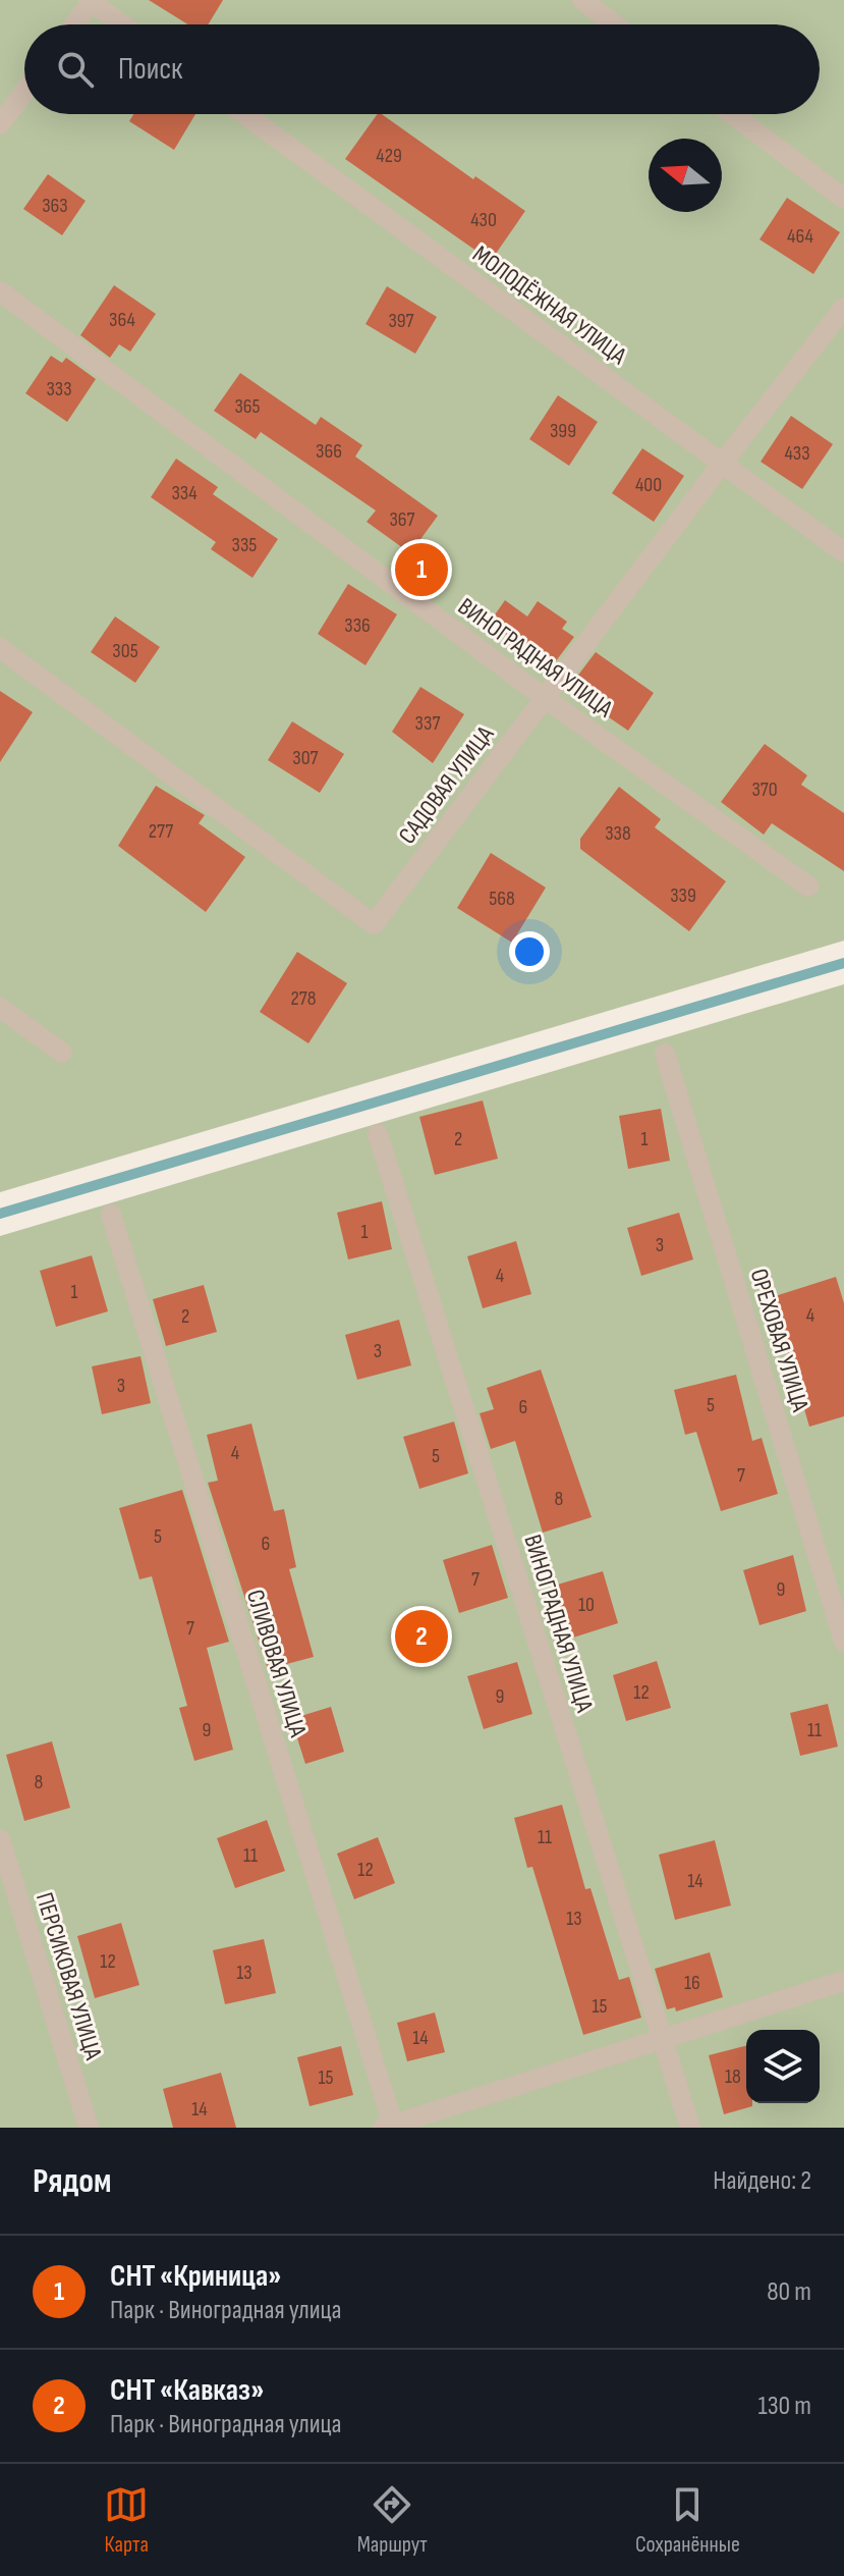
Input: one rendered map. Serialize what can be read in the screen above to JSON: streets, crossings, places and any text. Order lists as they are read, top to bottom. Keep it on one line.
{"streets":{"street":["МОЛОДЁЖНАЯ УЛИЦА","ВИНОГРАДНАЯ УЛИЦА","САДОВАЯ УЛИЦА","ОРЕХОВАЯ УЛИЦА","СЛИВОВАЯ УЛИЦА","ПЕРСИКОВАЯ УЛИЦА"]},"crossings":[["МОЛОДЁЖНАЯ УЛИЦА","САДОВАЯ УЛИЦА"],["ВИНОГРАДНАЯ УЛИЦА","САДОВАЯ УЛИЦА"]],"house_numbers":["429","363","430","464","364","397","333","365","399","366","433","400","334","367","335","336","305","337","307","370","277","338","339","568","278","2","1","1","3","4","1","4","2","3","3","5","6","4","5","7","8","5","6","7","9","10","7","12","9","9","11","8","11","11","12","14","13","12","13","16","15","14","18","15","14"],"north":"left","page":{"search":"Поиск","pins":["1","2"],"heading":["Рядом","Найдено: 2"],"list":[{"mark":"1","name":"СНТ «Криница»","note":"Парк · Виноградная улица","value":"80 m"},{"mark":"2","name":"СНТ «Кавказ»","note":"Парк · Виноградная улица","value":"130 m"}],"nav":["Карта","Маршрут","Сохранённые"]}}
